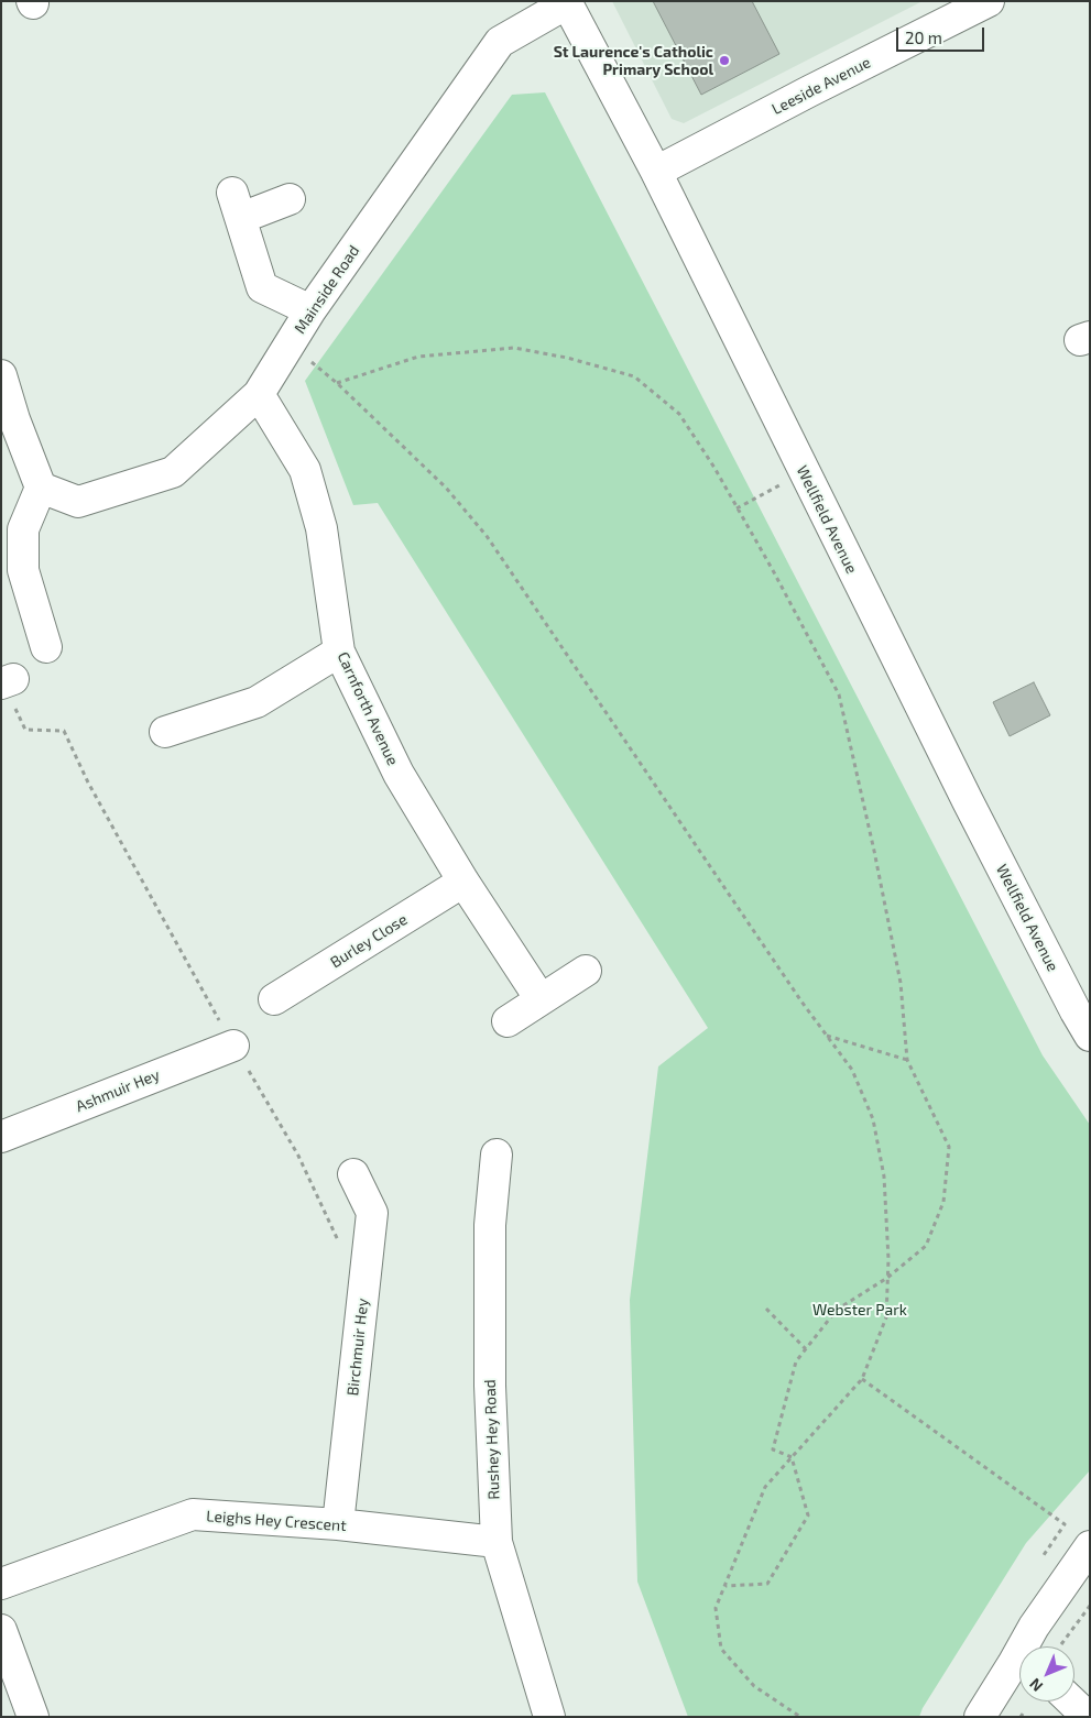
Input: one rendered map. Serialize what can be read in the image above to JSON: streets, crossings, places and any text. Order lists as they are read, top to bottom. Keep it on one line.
{"streets":{"street":["Leeside Avenue","Mainside Road","Wellfield Avenue","Carnforth Avenue","Burley Close","Ashmuir Hey","Birchmuir Hey","Rushey Hey Road","Leighs Hey Crescent"]},"crossings":[["Leeside Avenue","Wellfield Avenue"],["Mainside Road","Wellfield Avenue"],["Mainside Road","Carnforth Avenue"],["Carnforth Avenue","Burley Close"],["Birchmuir Hey","Leighs Hey Crescent"],["Rushey Hey Road","Leighs Hey Crescent"]],"parks":["Webster Park"],"places":["St Laurence's Catholic Primary School"],"scale_bar":"20 m","north":"bottom left"}
